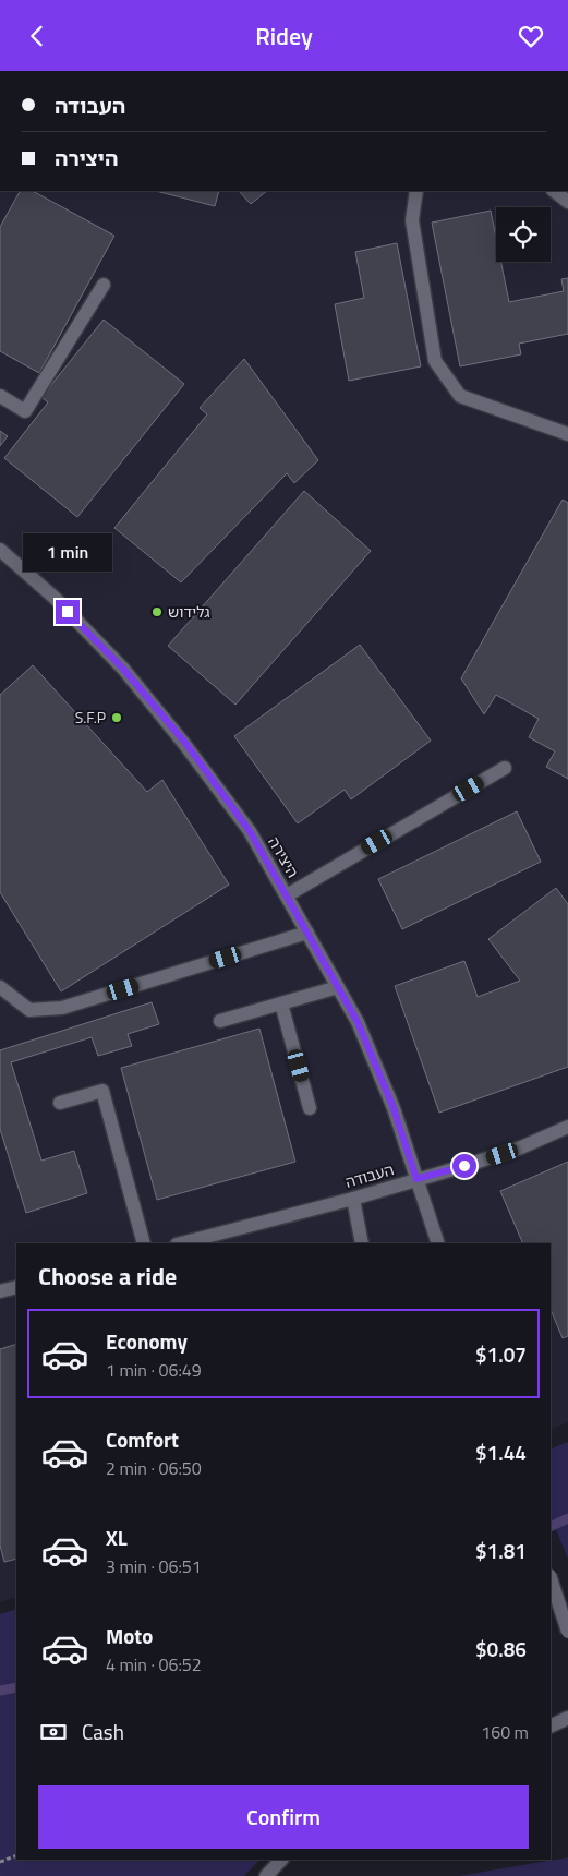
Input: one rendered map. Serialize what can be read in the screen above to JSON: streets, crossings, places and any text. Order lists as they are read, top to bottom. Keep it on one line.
{"streets":{"street":["היצירה","העבודה"]},"crossings":[["היצירה","העבודה"]],"places":["גלידוש","S.F.P"],"page":{"header":"Ridey","banner":["העבודה","היצירה"],"bubble":"1 min","heading":"Choose a ride","list":[{"name":"Economy","note":"1 min · 06:49","value":"$1.07"},{"name":"Comfort","note":"2 min · 06:50","value":"$1.44"},{"name":"XL","note":"3 min · 06:51","value":"$1.81"},{"name":"Moto","note":"4 min · 06:52","value":"$0.86"}],"pay":["Cash","160 m"],"buttons":"Confirm"}}
